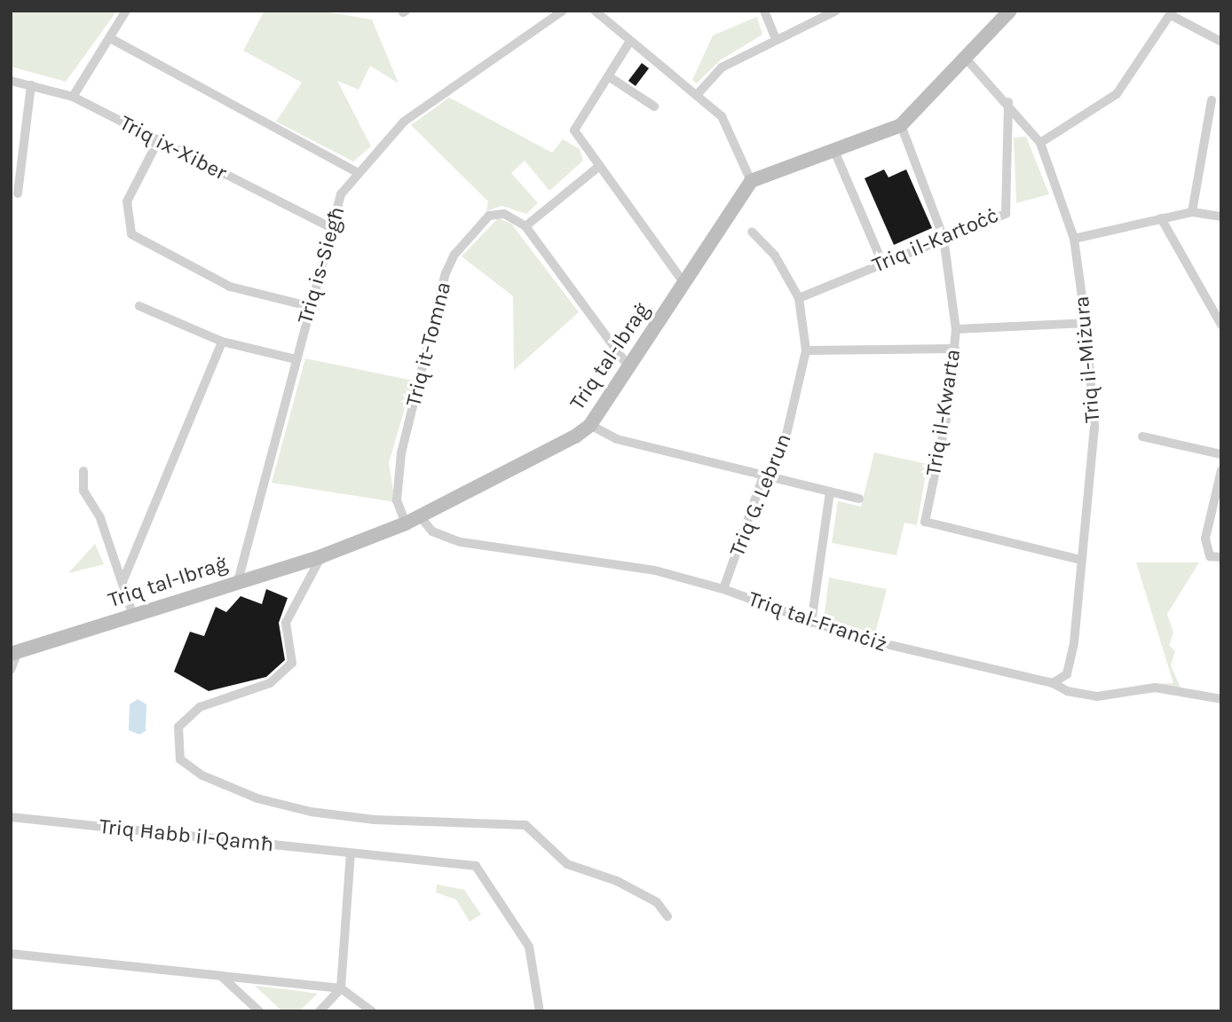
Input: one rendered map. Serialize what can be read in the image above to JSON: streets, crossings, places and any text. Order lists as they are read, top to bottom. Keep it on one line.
{"streets":{"main road":["Triq tal-Ibraġ"],"street":["Triq ix-Xiber","Triq il-Kartoċċ","Triq is-Siegħ","Triq it-Tomna","Triq il-Miżura","Triq il-Kwarta","Triq G. Lebrun","Triq tal-Franċiż","Triq Ħabb il-Qamħ"]},"crossings":[["Triq ix-Xiber","Triq is-Siegħ"],["Triq il-Kartoċċ","Triq il-Miżura"],["Triq il-Kartoċċ","Triq il-Kwarta"],["Triq il-Kartoċċ","Triq G. Lebrun"],["Triq is-Siegħ","Triq tal-Ibraġ"],["Triq it-Tomna","Triq tal-Ibraġ"],["Triq tal-Ibraġ","Triq tal-Franċiż"],["Triq il-Miżura","Triq il-Kwarta"],["Triq il-Miżura","Triq tal-Franċiż"],["Triq G. Lebrun","Triq tal-Franċiż"]]}
